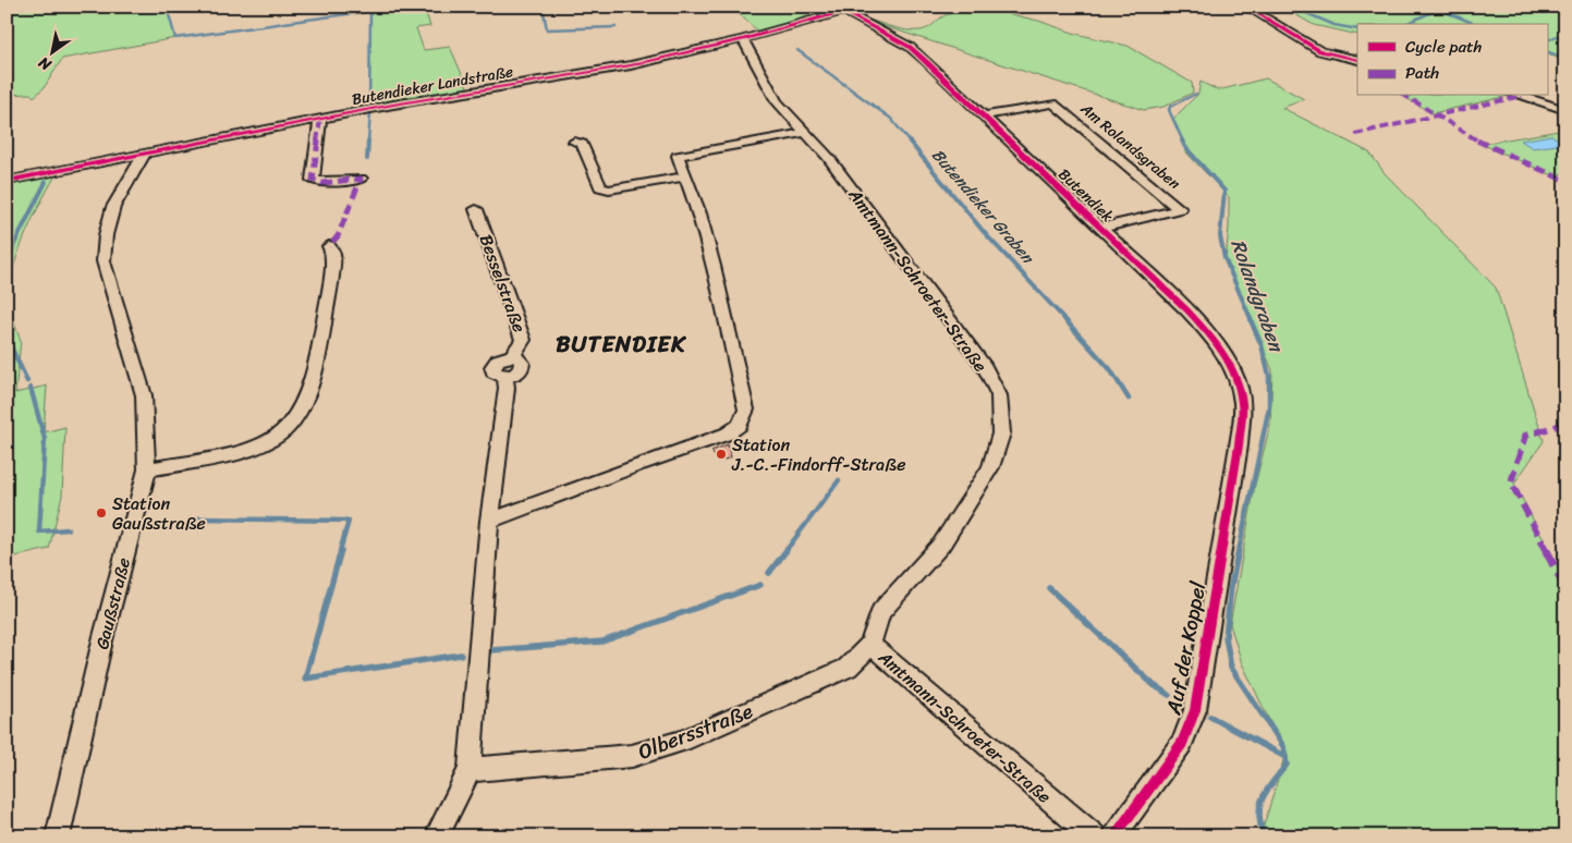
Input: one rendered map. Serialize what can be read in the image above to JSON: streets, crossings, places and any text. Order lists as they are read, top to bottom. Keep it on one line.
{"streets":{"street":["Butendieker Landstraße","Am Rolandsgraben","Butendiek","Amtmann-Schroeter-Straße","Besselstraße","Gaußstraße","Auf der Koppel","Olbersstraße"]},"crossings":[["Butendieker Landstraße","Butendiek"],["Butendieker Landstraße","Amtmann-Schroeter-Straße"],["Butendieker Landstraße","Gaußstraße"],["Am Rolandsgraben","Butendiek"],["Butendiek","Auf der Koppel"],["Amtmann-Schroeter-Straße","Olbersstraße"],["Besselstraße","Olbersstraße"]],"districts":["BUTENDIEK"],"water":["Butendieker Graben","Rolandgraben"],"places":["Station J.-C.-Findorff-Straße","Station Gaußstraße"],"legend":["Cycle path","Path"],"north":"bottom left"}
